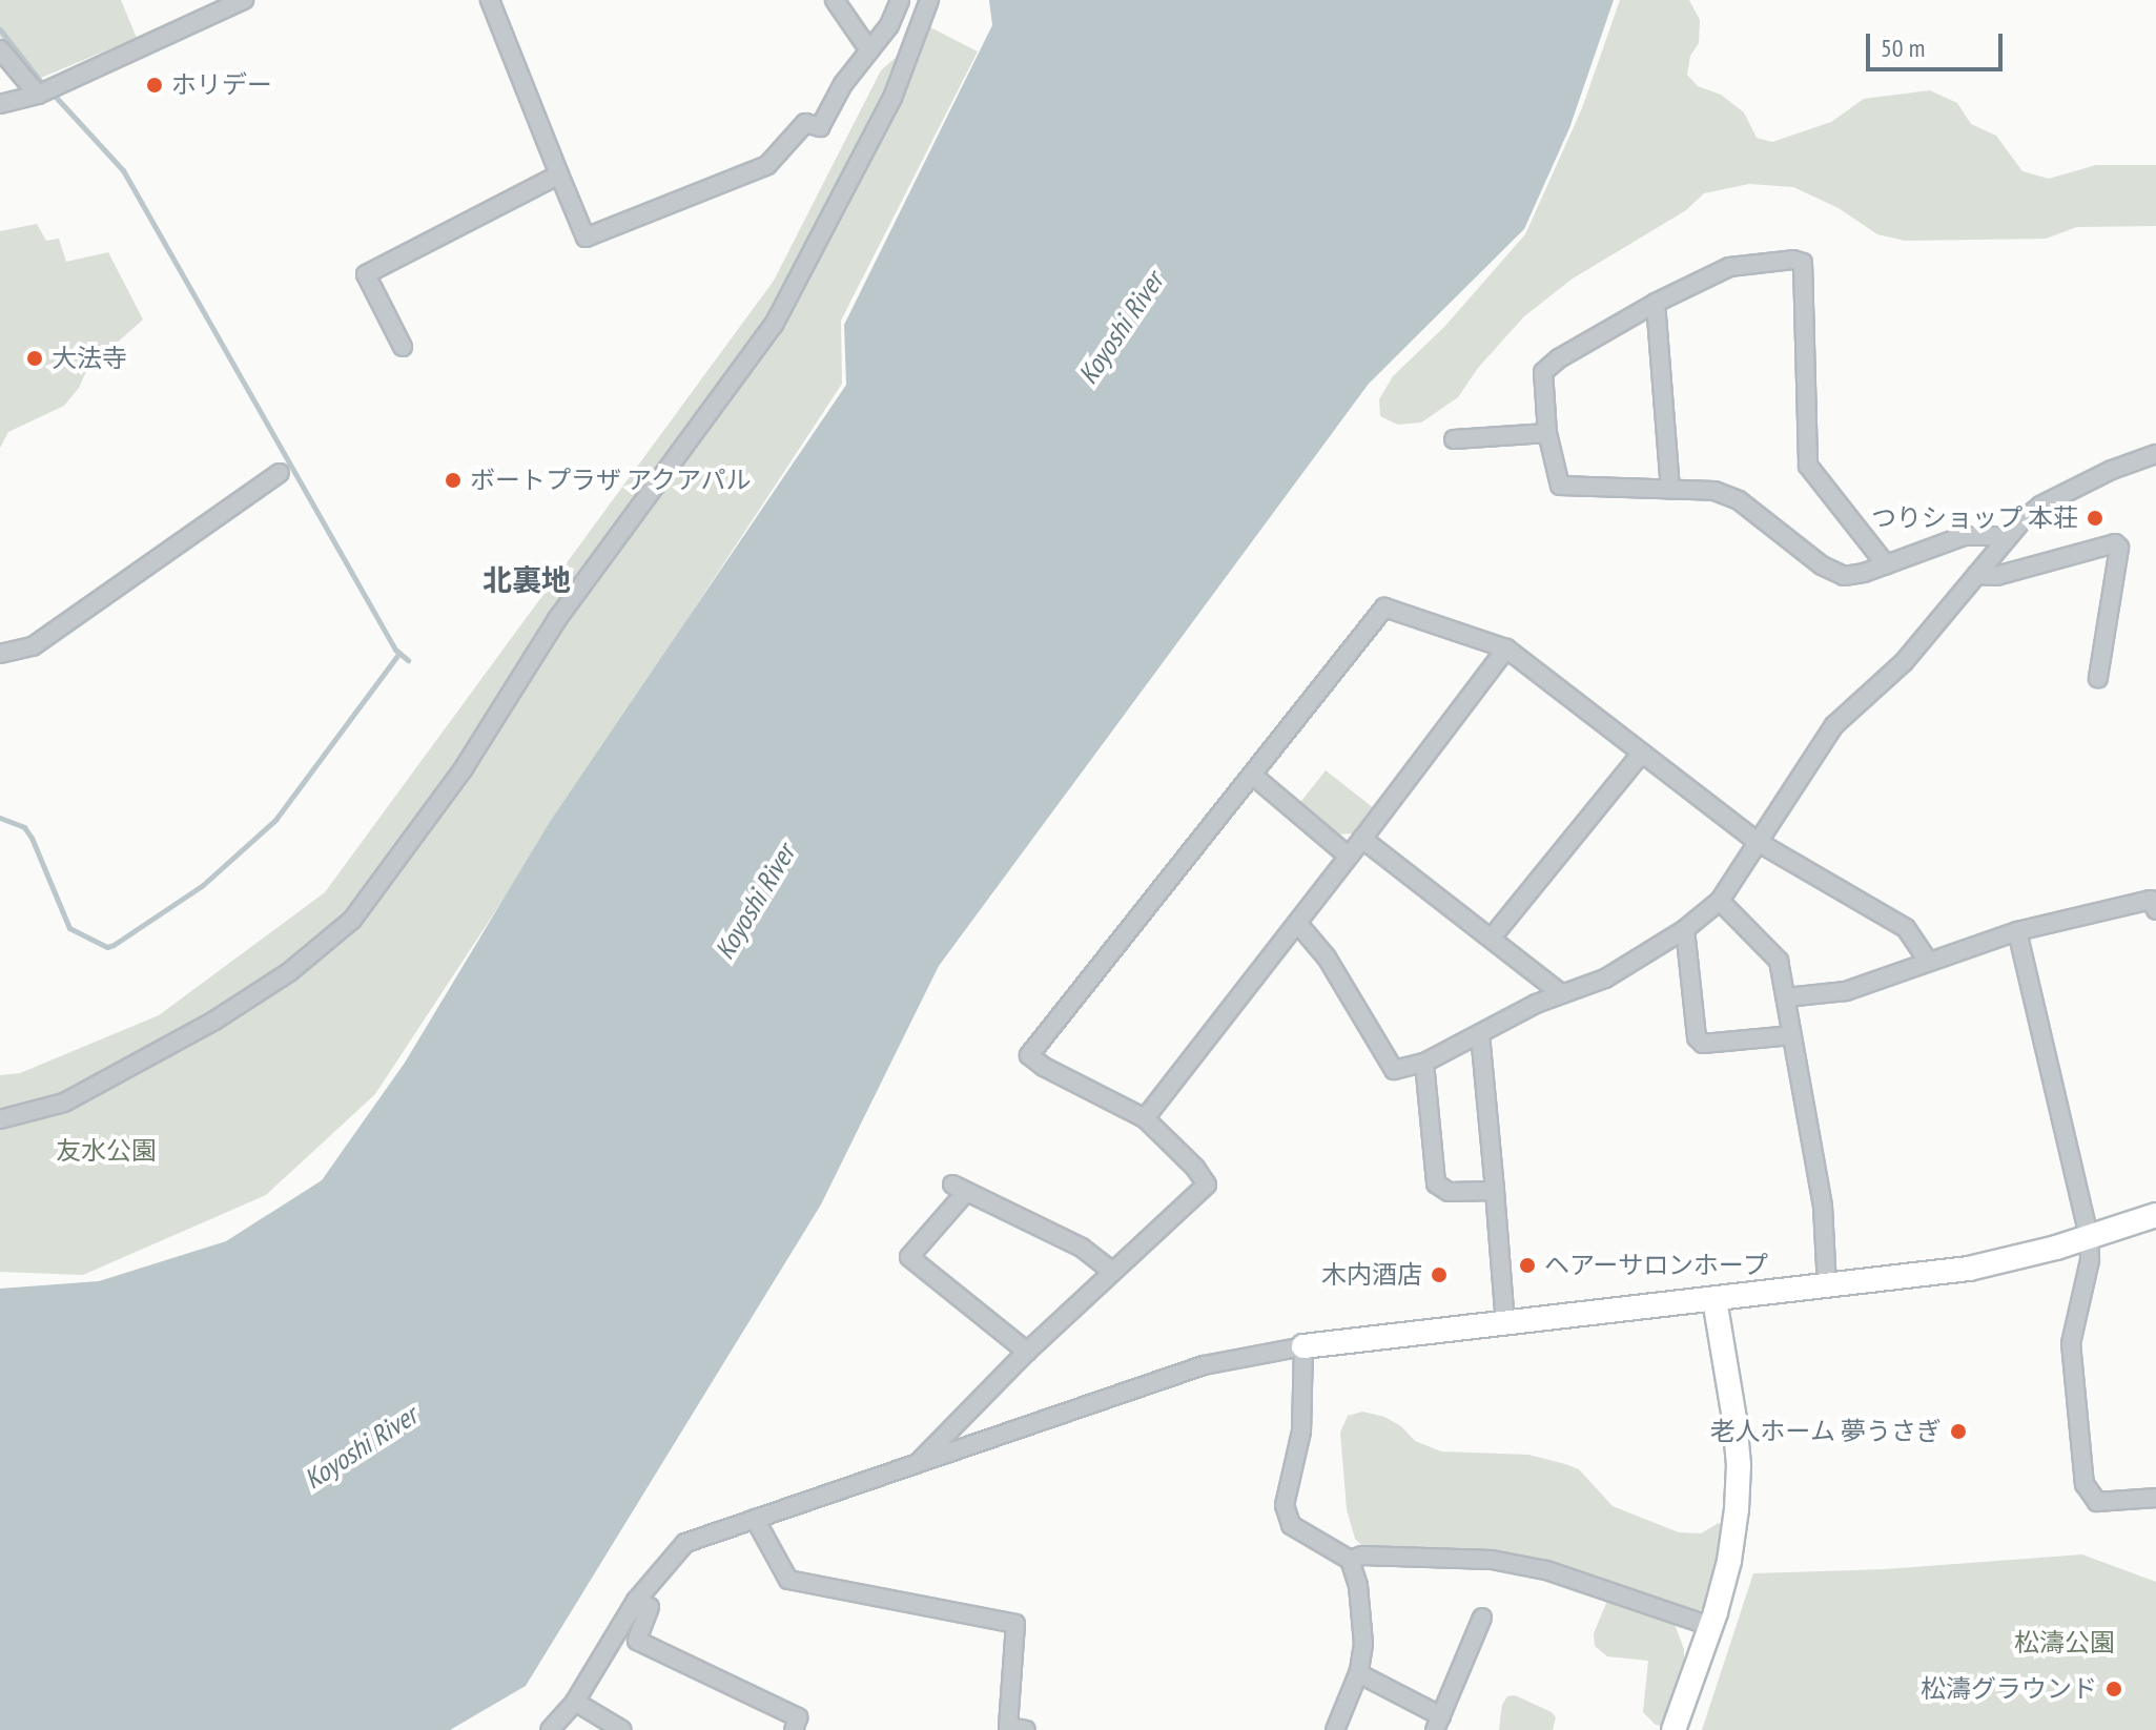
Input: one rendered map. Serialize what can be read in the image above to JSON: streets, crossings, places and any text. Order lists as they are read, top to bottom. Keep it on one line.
{"districts":["北裏地"],"water":["Koyoshi River"],"parks":["友水公園","松濤公園"],"places":["ホリデー","大法寺","ボートプラザ アクアパル","つりショップ 本荘","ヘアーサロンホープ","木内酒店","老人ホーム 夢うさぎ","松濤グラウンド"],"scale_bar":"50 m"}
